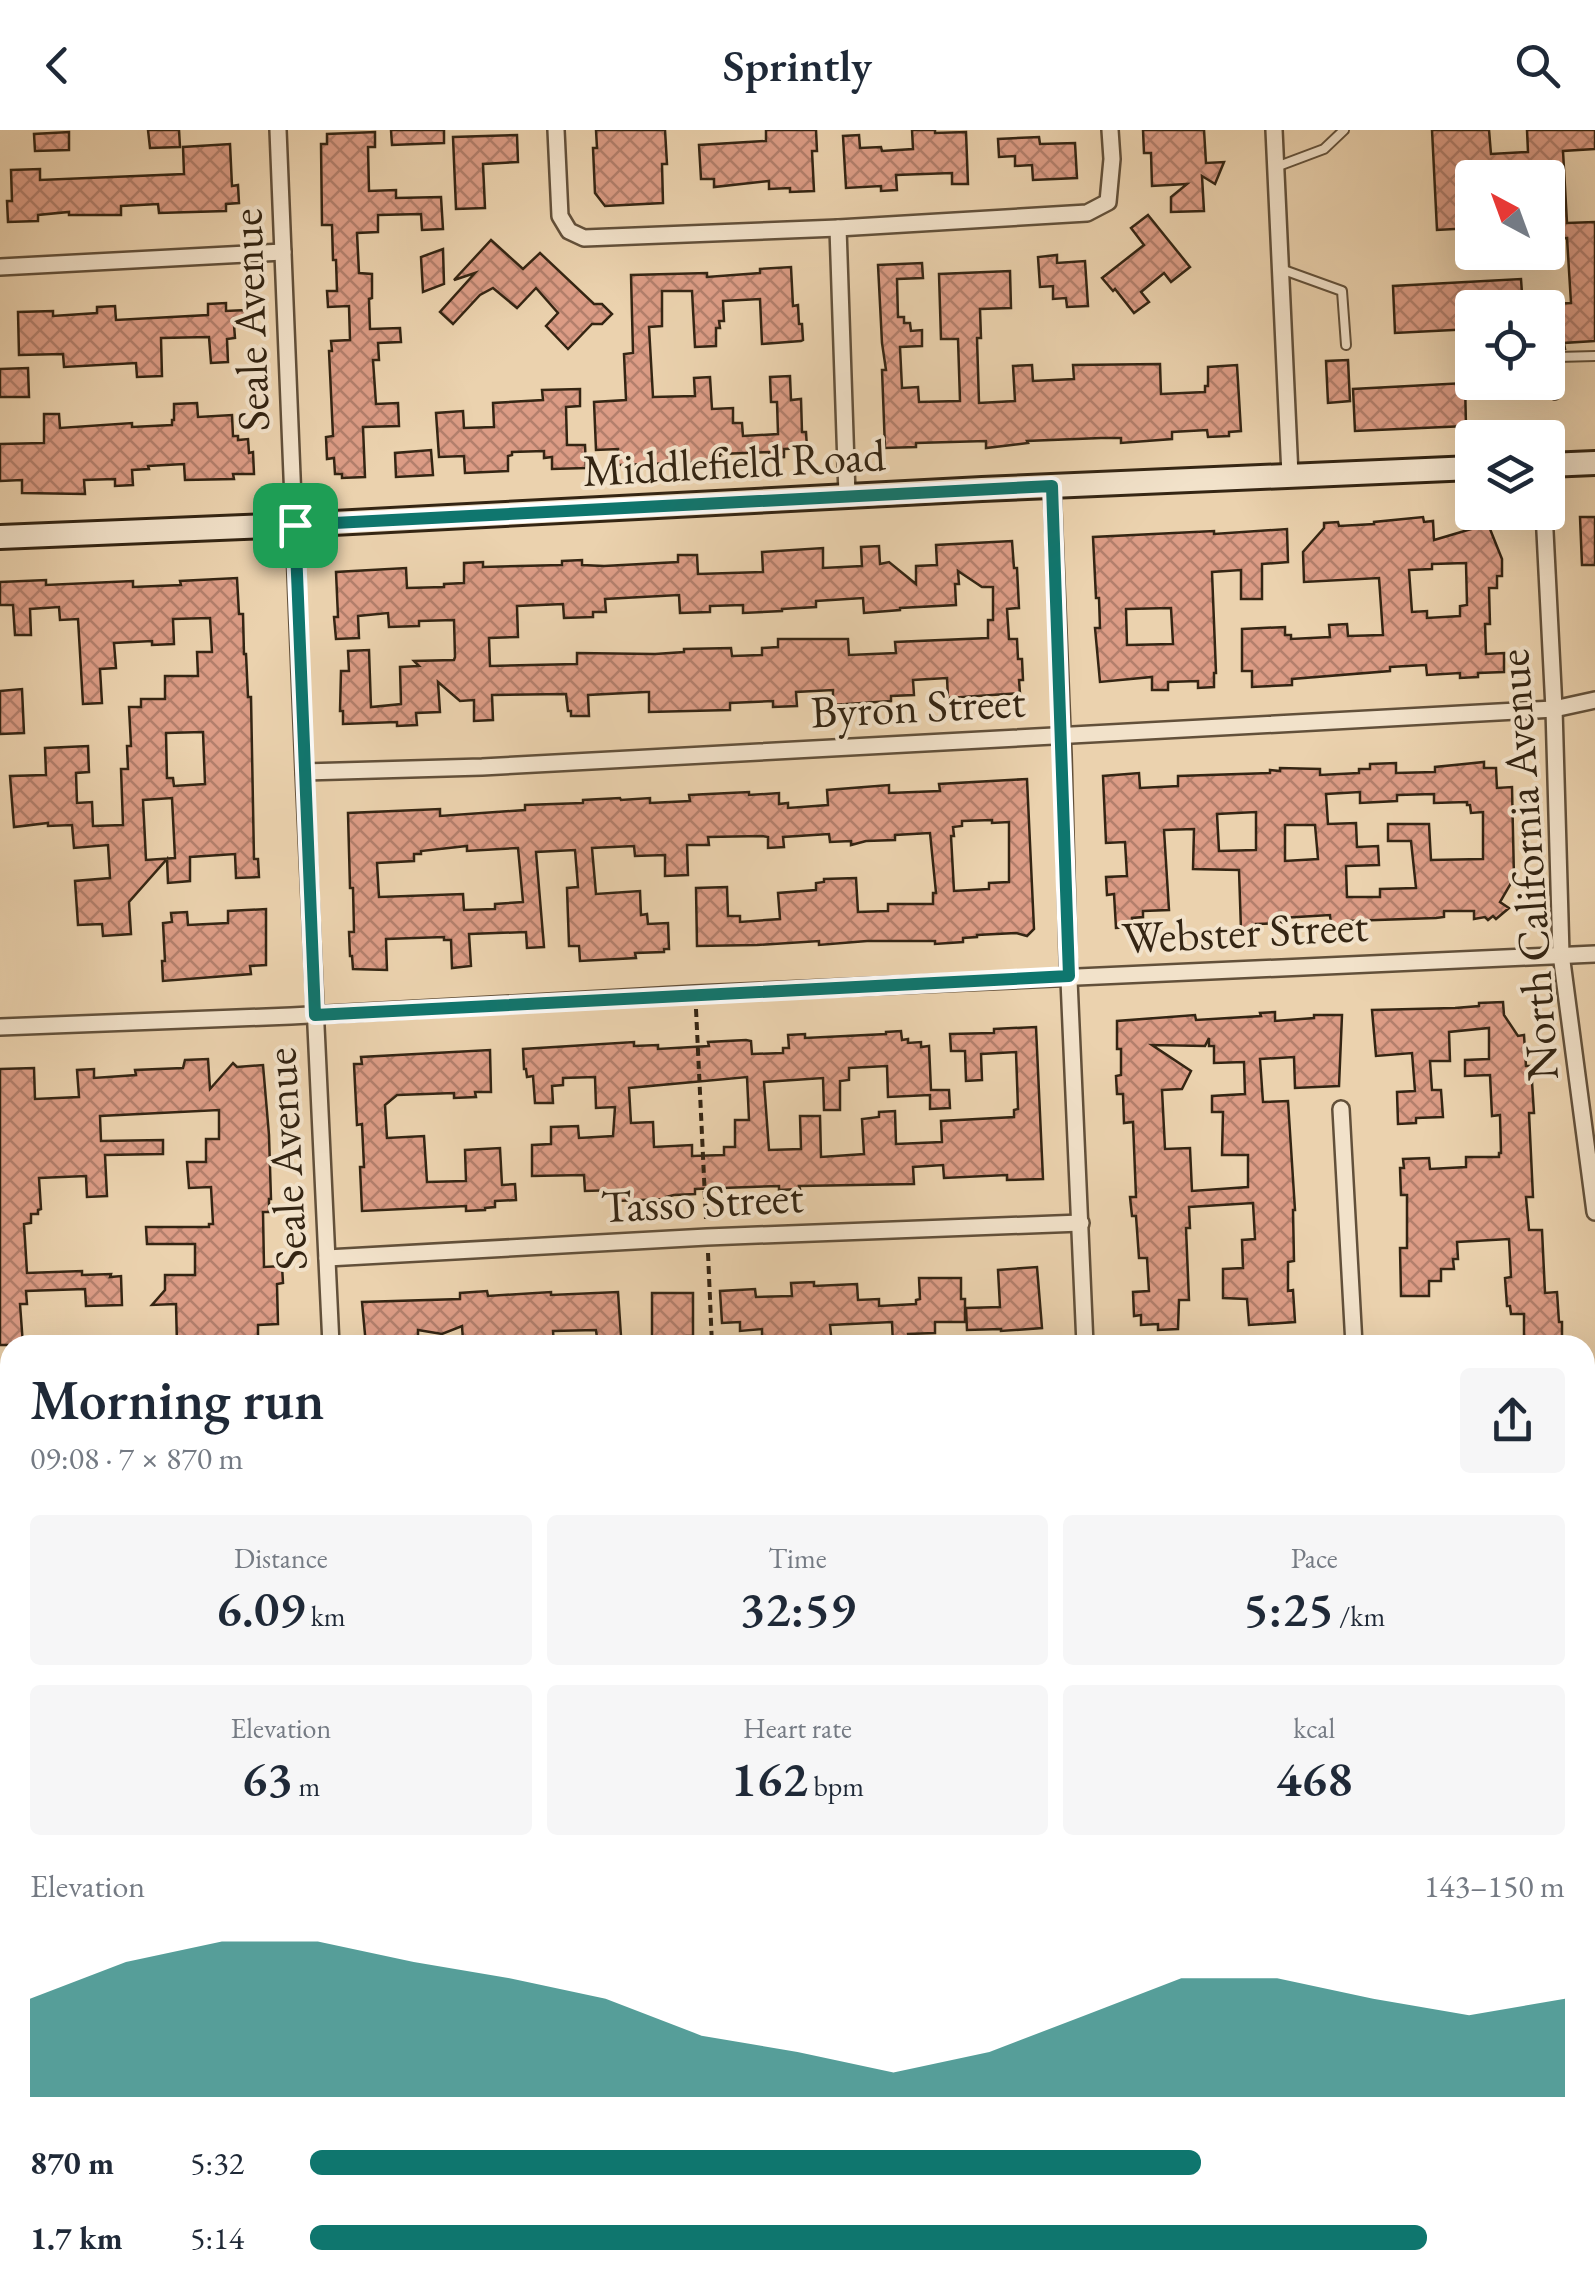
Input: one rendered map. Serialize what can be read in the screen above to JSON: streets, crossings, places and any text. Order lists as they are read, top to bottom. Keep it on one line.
{"streets":{"main road":["Middlefield Road"],"street":["Seale Avenue","Byron Street","North California Avenue","Webster Street","Tasso Street"]},"crossings":[["Seale Avenue","Middlefield Road"],["Seale Avenue","Byron Street"],["Seale Avenue","Webster Street"],["Seale Avenue","Tasso Street"],["Byron Street","North California Avenue"],["North California Avenue","Webster Street"]],"north":"top left","page":{"header":"Sprintly","heading":["Morning run","09:08 · 7 × 870 m"],"stats":[["Distance","6.09 km"],["Time","32:59"],["Pace","5:25 /km"],["Elevation","63 m"],["Heart rate","162 bpm"],["kcal","468"]],"chart":["Elevation","143–150 m"],"list":[{"name":"870 m","note":"5:32"},{"name":"1.7 km","note":"5:14"}]}}
